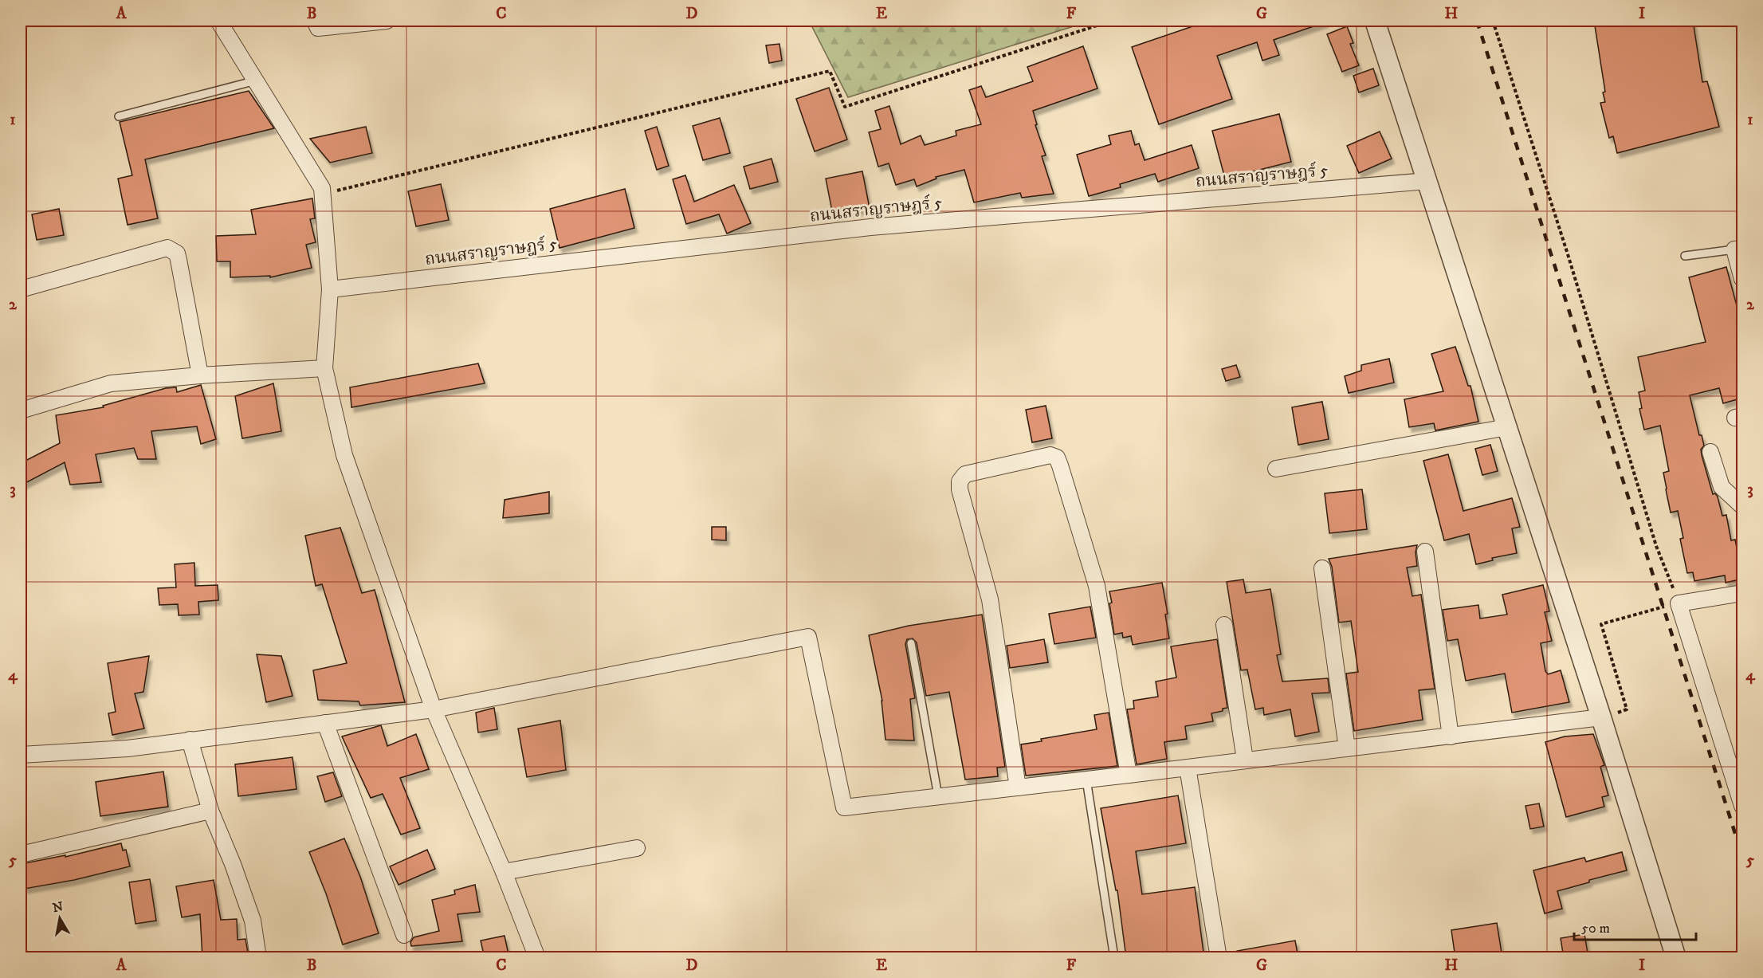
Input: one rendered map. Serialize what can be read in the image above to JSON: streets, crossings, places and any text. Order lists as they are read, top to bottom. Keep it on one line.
{"streets":{"street":["ถนนสราญราษฎร์ 5"]},"scale_bar":"50 m","north":"top","grid":{"columns":["A","B","C","D","E","F","G","H","I"],"rows":["1","2","3","4","5"]}}
